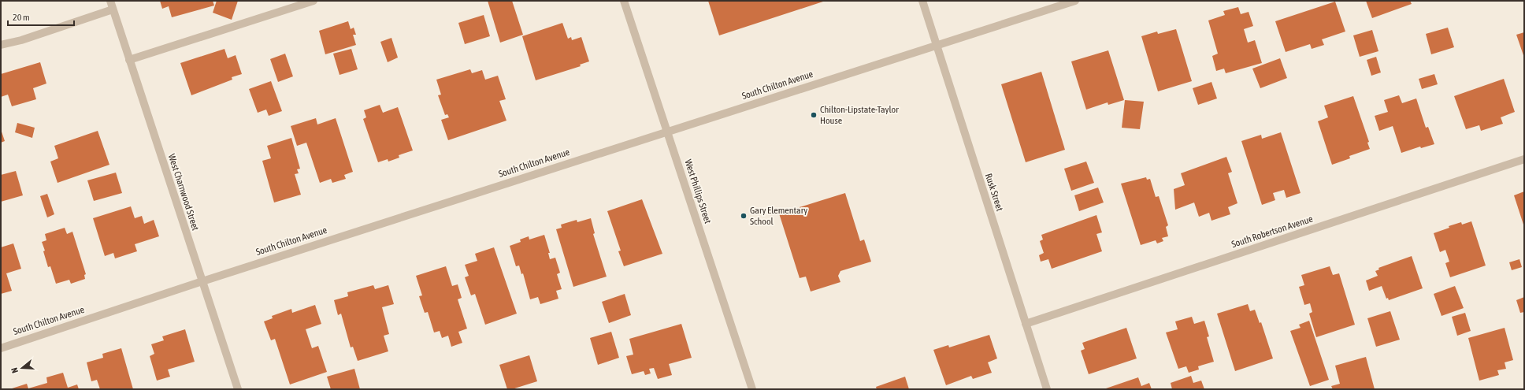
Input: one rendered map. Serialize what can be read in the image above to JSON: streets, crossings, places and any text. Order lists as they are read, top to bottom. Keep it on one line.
{"streets":{"street":["South Chilton Avenue","West Phillips Street","West Charnwood Street","Rusk Street","South Robertson Avenue"]},"crossings":[["South Chilton Avenue","West Phillips Street"],["South Chilton Avenue","West Charnwood Street"],["South Chilton Avenue","Rusk Street"],["Rusk Street","South Robertson Avenue"]],"places":["Chilton-Lipstate-Taylor House","Gary Elementary School"],"scale_bar":"20 m","north":"left"}
